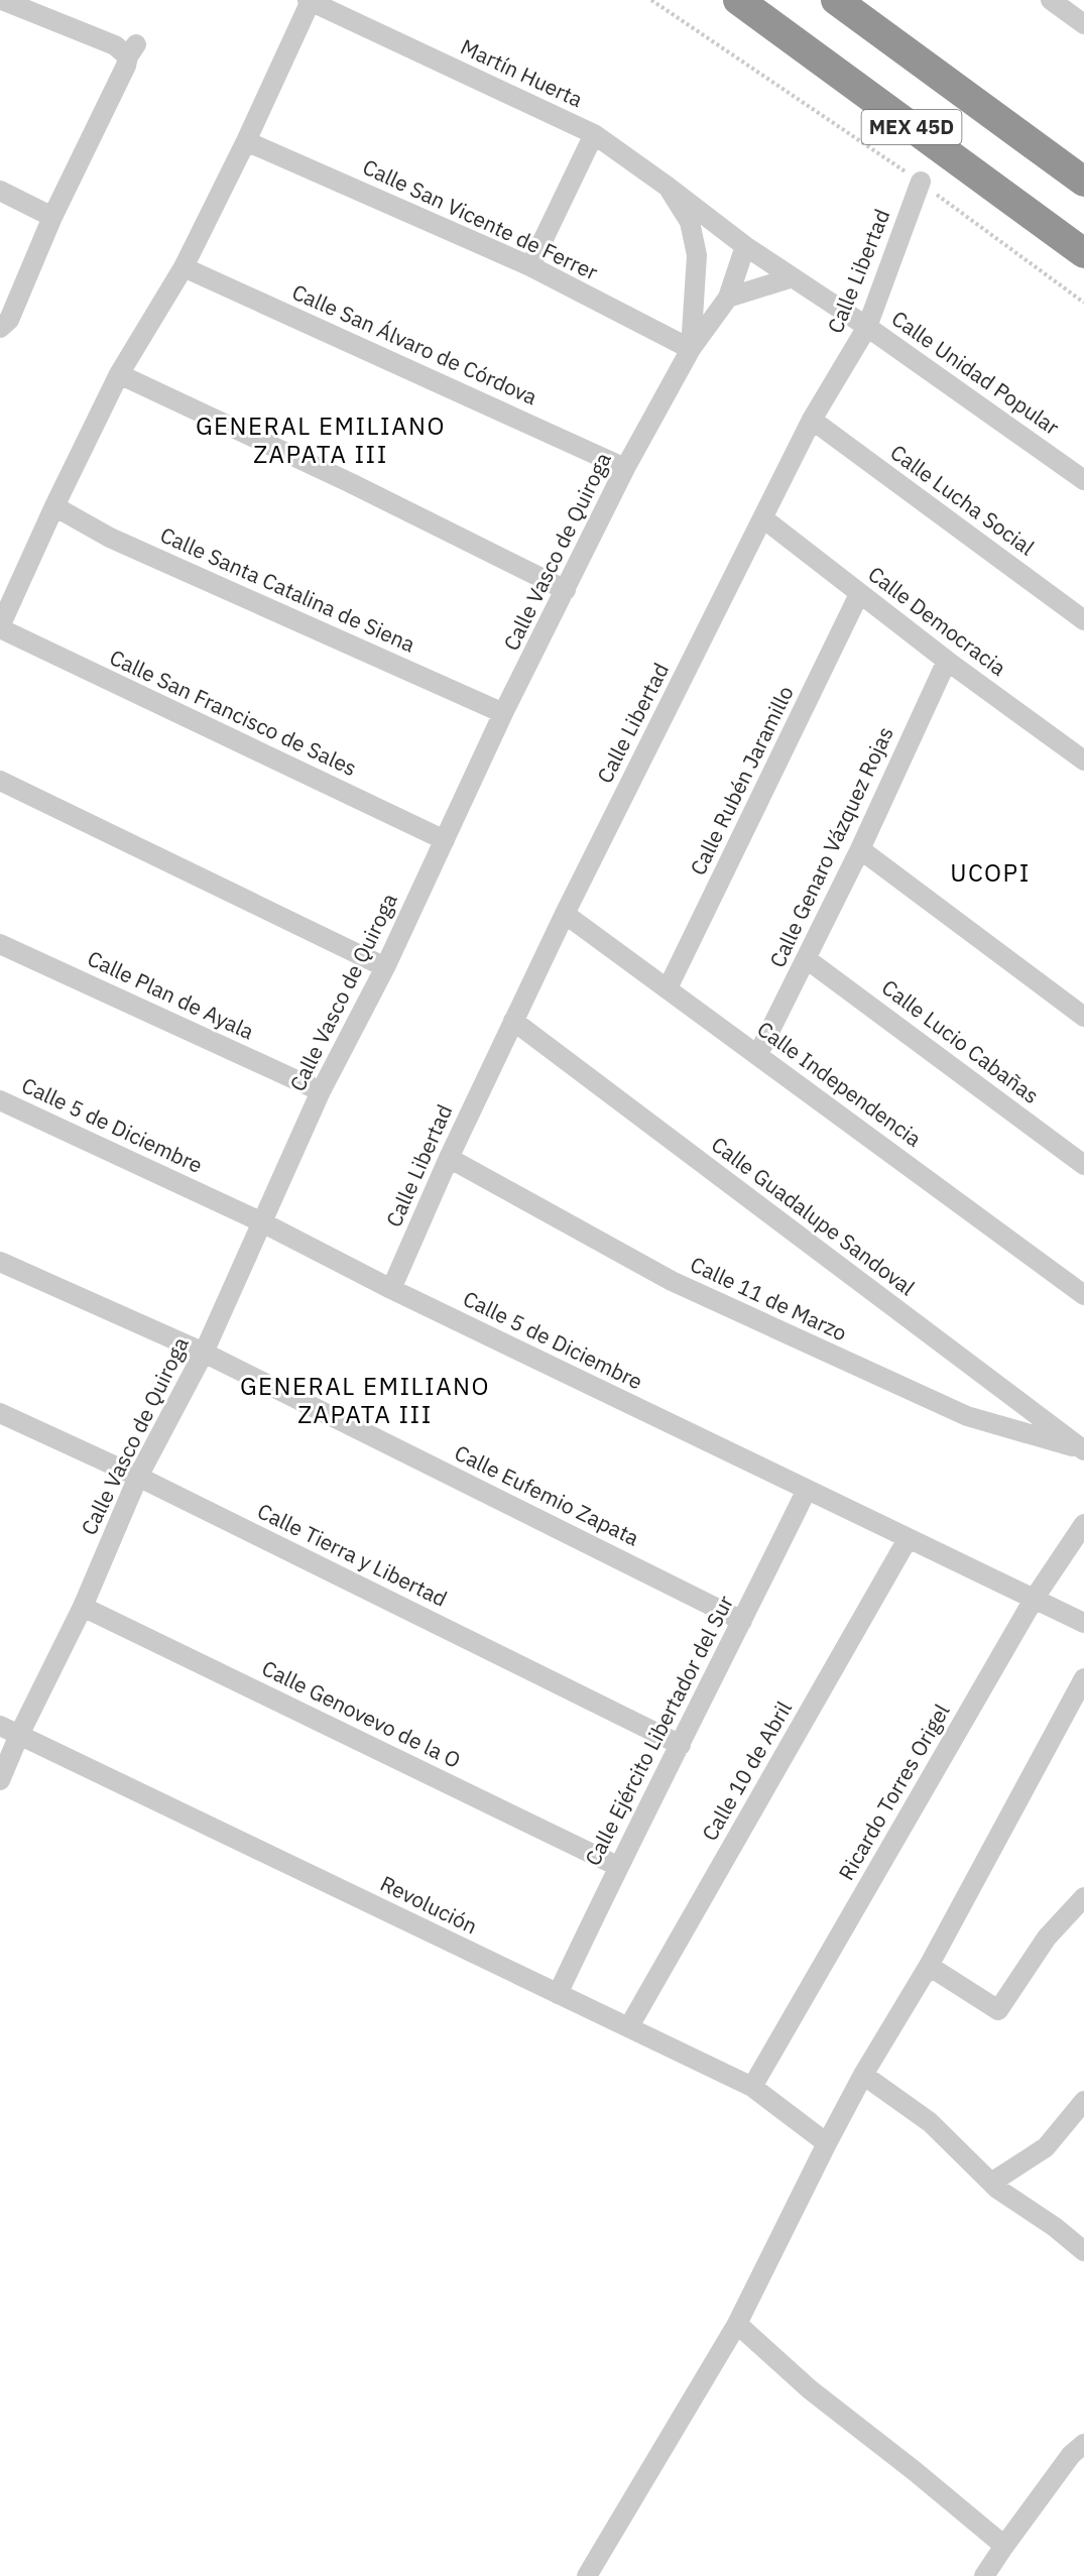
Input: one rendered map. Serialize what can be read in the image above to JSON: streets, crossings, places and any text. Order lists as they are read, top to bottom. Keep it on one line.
{"streets":{"highway":["MEX 45D"],"street":["Martín Huerta","Calle San Vicente de Ferrer","Calle Libertad","Calle San Álvaro de Córdova","Calle Unidad Popular","Calle Lucha Social","Calle Vasco de Quiroga","Calle Santa Catalina de Siena","Calle Democracia","Calle San Francisco de Sales","Calle Rubén Jaramillo","Calle Genaro Vázquez Rojas","Calle Plan de Ayala","Calle Lucio Cabañas","Calle Independencia","Calle 5 de Diciembre","Calle Guadalupe Sandoval","Calle 11 de Marzo","Calle Eufemio Zapata","Calle Tierra y Libertad","Calle Genovevo de la O","Calle Ejército Libertador del Sur","Calle 10 de Abril","Ricardo Torres Origel","Revolución"]},"crossings":[["Martín Huerta","Calle Unidad Popular"],["Martín Huerta","Calle Vasco de Quiroga"],["Calle San Vicente de Ferrer","Calle Vasco de Quiroga"],["Calle Libertad","Calle Unidad Popular"],["Calle Libertad","Calle Lucha Social"],["Calle Libertad","Calle Democracia"],["Calle Libertad","Calle Independencia"],["Calle Libertad","Calle 5 de Diciembre"],["Calle Libertad","Calle Guadalupe Sandoval"],["Calle Libertad","Calle 11 de Marzo"],["Calle San Álvaro de Córdova","Calle Vasco de Quiroga"],["Calle Vasco de Quiroga","Calle Santa Catalina de Siena"],["Calle Vasco de Quiroga","Calle San Francisco de Sales"],["Calle Vasco de Quiroga","Calle Plan de Ayala"],["Calle Vasco de Quiroga","Calle 5 de Diciembre"],["Calle Vasco de Quiroga","Calle Eufemio Zapata"],["Calle Vasco de Quiroga","Calle Tierra y Libertad"],["Calle Vasco de Quiroga","Calle Genovevo de la O"],["Calle Vasco de Quiroga","Revolución"],["Calle Democracia","Calle Rubén Jaramillo"],["Calle Democracia","Calle Genaro Vázquez Rojas"],["Calle Rubén Jaramillo","Calle Independencia"],["Calle Genaro Vázquez Rojas","Calle Lucio Cabañas"],["Calle Genaro Vázquez Rojas","Calle Independencia"],["Calle 5 de Diciembre","Calle Ejército Libertador del Sur"],["Calle 5 de Diciembre","Calle 10 de Abril"],["Calle 5 de Diciembre","Ricardo Torres Origel"],["Calle Guadalupe Sandoval","Calle 11 de Marzo"],["Calle Eufemio Zapata","Calle Ejército Libertador del Sur"],["Calle Tierra y Libertad","Calle Ejército Libertador del Sur"],["Calle Genovevo de la O","Calle Ejército Libertador del Sur"],["Calle Ejército Libertador del Sur","Revolución"],["Calle 10 de Abril","Revolución"],["Ricardo Torres Origel","Revolución"]],"districts":["GENERAL EMILIANO ZAPATA III","UCOPI","GENERAL EMILIANO ZAPATA III"]}
